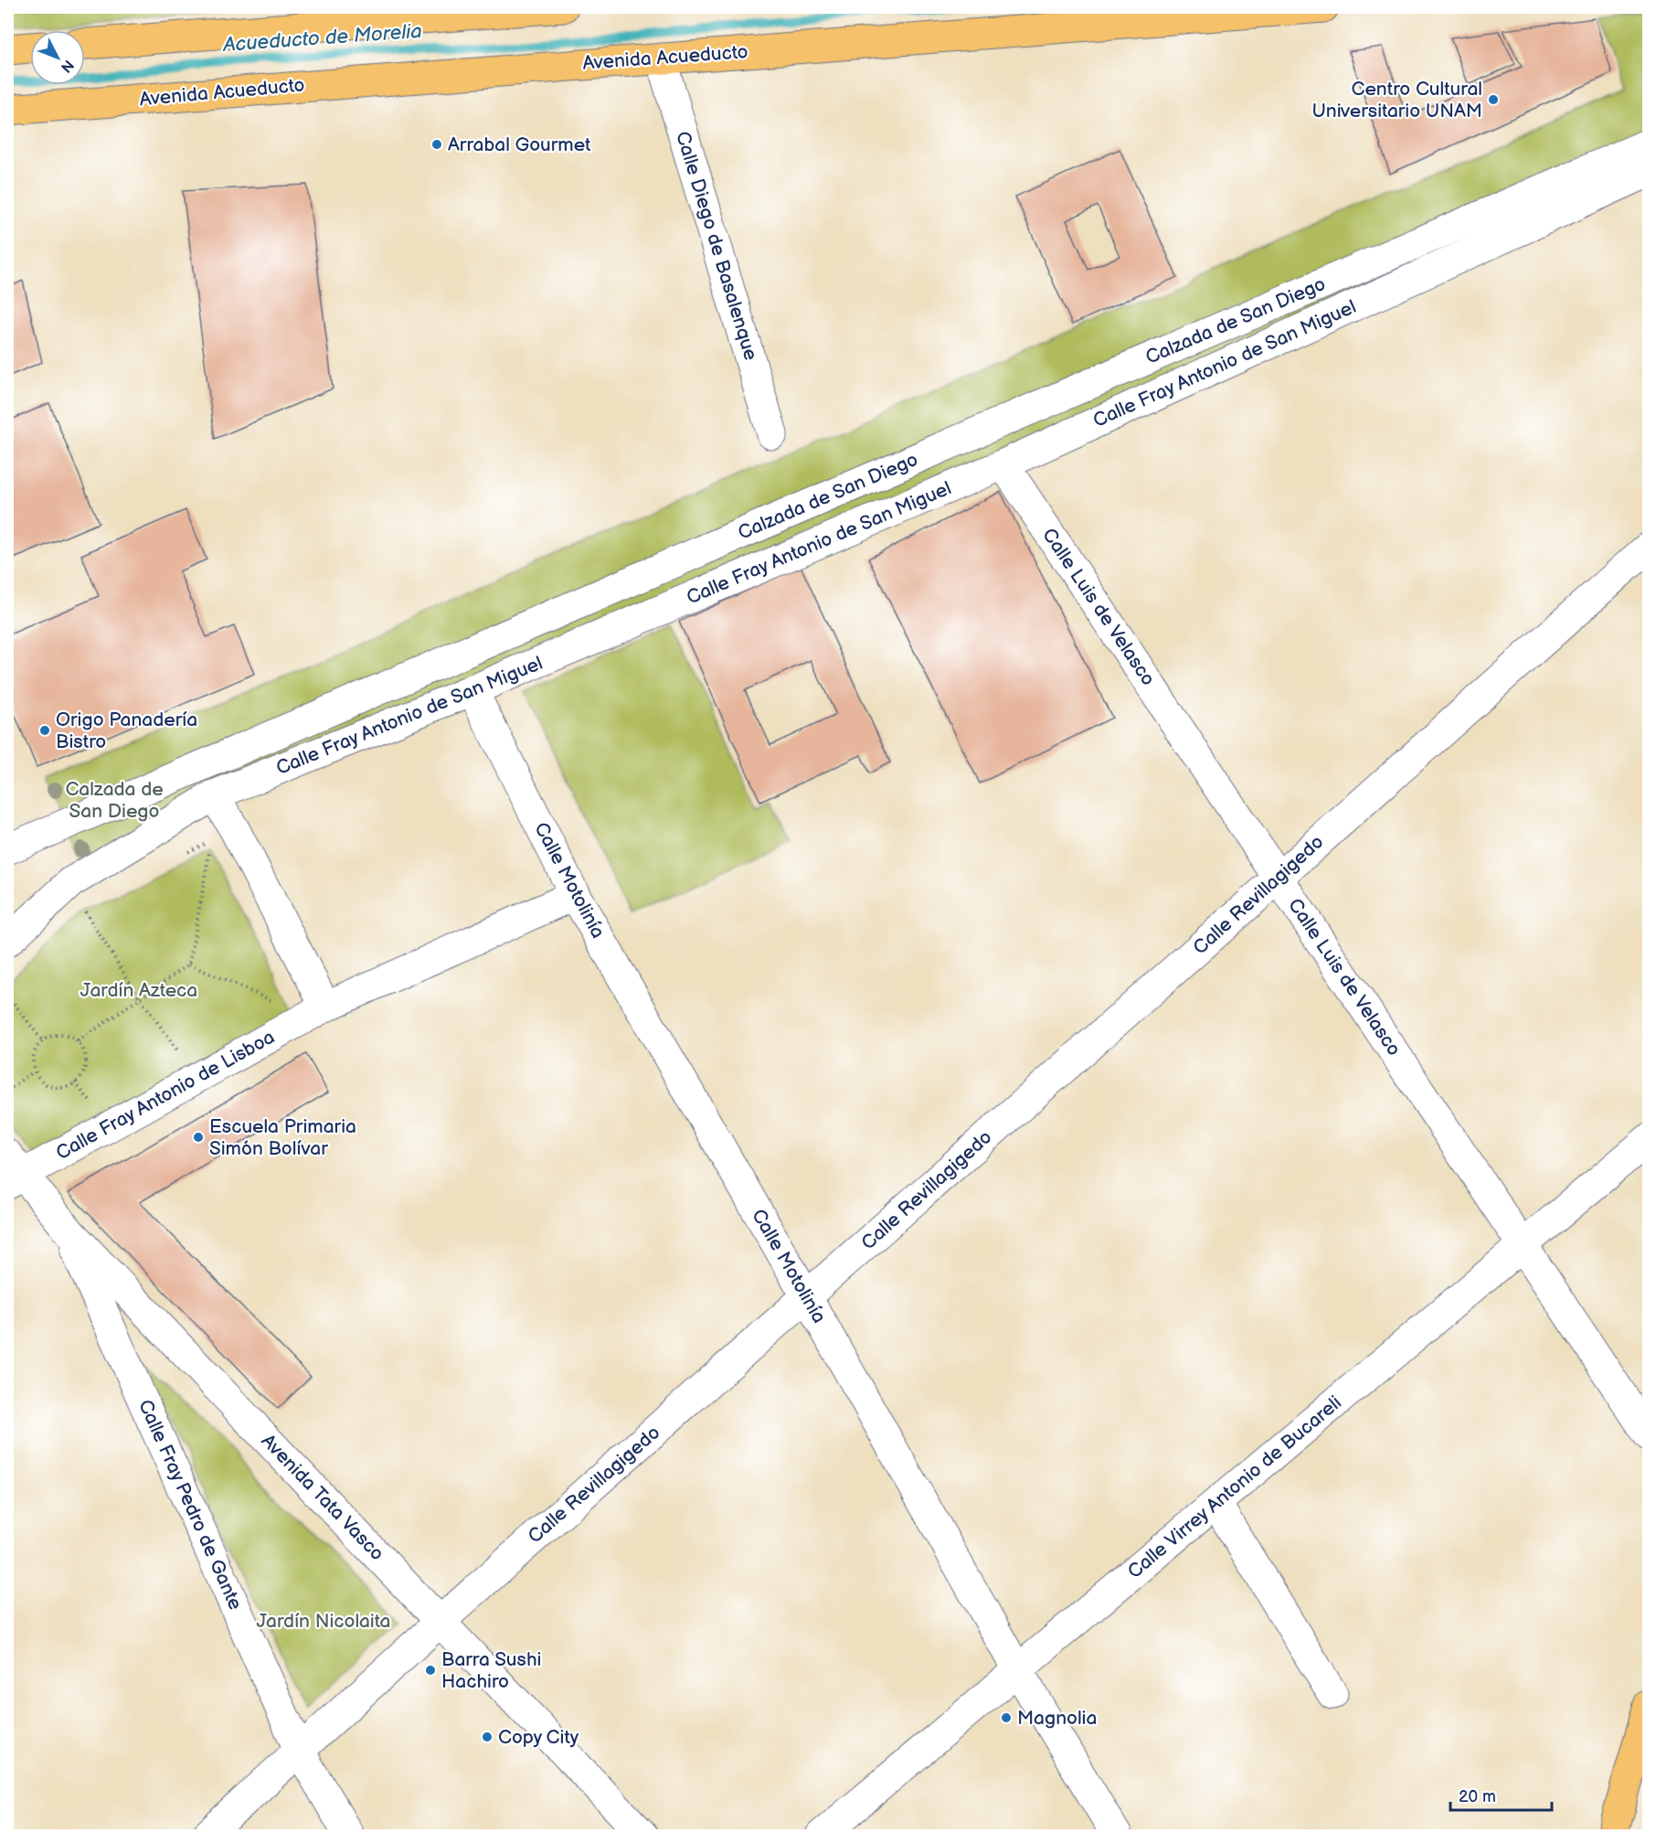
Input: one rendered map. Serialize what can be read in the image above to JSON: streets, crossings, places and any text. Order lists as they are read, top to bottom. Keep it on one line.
{"streets":{"main road":["Avenida Acueducto"],"street":["Calle Diego de Basalenque","Calzada de San Diego","Calle Fray Antonio de San Miguel","Calle Luis de Velasco","Calle Motolinía","Calle Revillagigedo","Calle Fray Antonio de Lisboa","Calle Virrey Antonio de Bucareli","Avenida Tata Vasco","Calle Fray Pedro de Gante"]},"crossings":[["Avenida Acueducto","Calle Diego de Basalenque"],["Calle Fray Antonio de San Miguel","Calle Luis de Velasco"],["Calle Fray Antonio de San Miguel","Calle Motolinía"],["Calle Luis de Velasco","Calle Revillagigedo"],["Calle Luis de Velasco","Calle Virrey Antonio de Bucareli"],["Calle Motolinía","Calle Revillagigedo"],["Calle Motolinía","Calle Fray Antonio de Lisboa"],["Calle Motolinía","Calle Virrey Antonio de Bucareli"],["Calle Revillagigedo","Avenida Tata Vasco"],["Calle Revillagigedo","Calle Fray Pedro de Gante"],["Calle Fray Antonio de Lisboa","Avenida Tata Vasco"],["Avenida Tata Vasco","Calle Fray Pedro de Gante"]],"water":["Acueducto de Morelia"],"parks":["Calzada de San Diego","Jardín Azteca","Jardín Nicolaita"],"places":["Centro Cultural Universitario UNAM","Arrabal Gourmet","Origo Panadería Bistro","Escuela Primaria Simón Bolívar","Barra Sushi Hachiro","Magnolia","Copy City"],"scale_bar":"20 m","north":"bottom right"}
